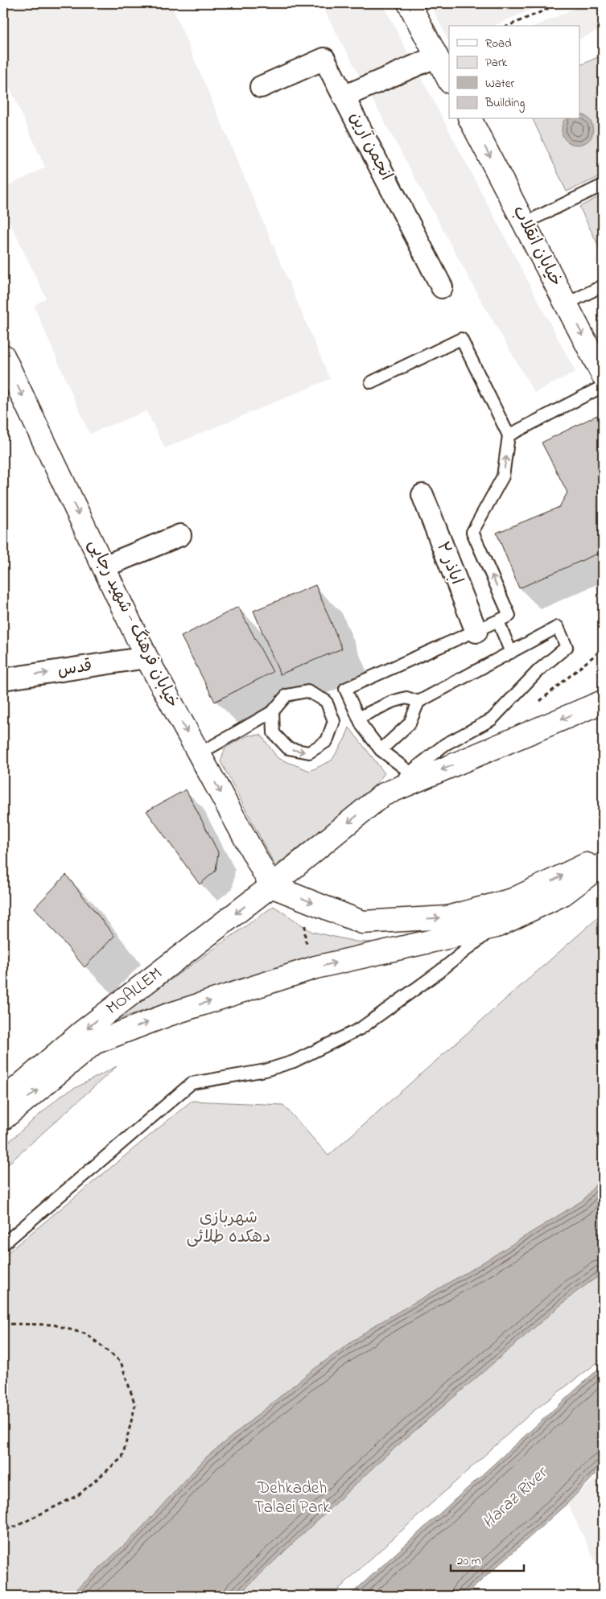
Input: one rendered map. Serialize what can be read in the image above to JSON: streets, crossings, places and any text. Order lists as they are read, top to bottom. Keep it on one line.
{"streets":{"main road":["خیابان انقلاب","خیابان فرهنگ - شهید رجایی","MOALLEM"],"street":["انجمن آرین","اباذر ۲","قدس"]},"crossings":[["خیابان فرهنگ - شهید رجایی","قدس"],["خیابان فرهنگ - شهید رجایی","MOALLEM"]],"one_way":["خیابان انقلاب","خیابان فرهنگ - شهید رجایی","قدس"],"water":["Haraz River"],"parks":["شهربازی دهکده طلائی","Dehkadeh Talaei Park"],"legend":["Road","Park","Water","Building"],"scale_bar":"20 m"}
